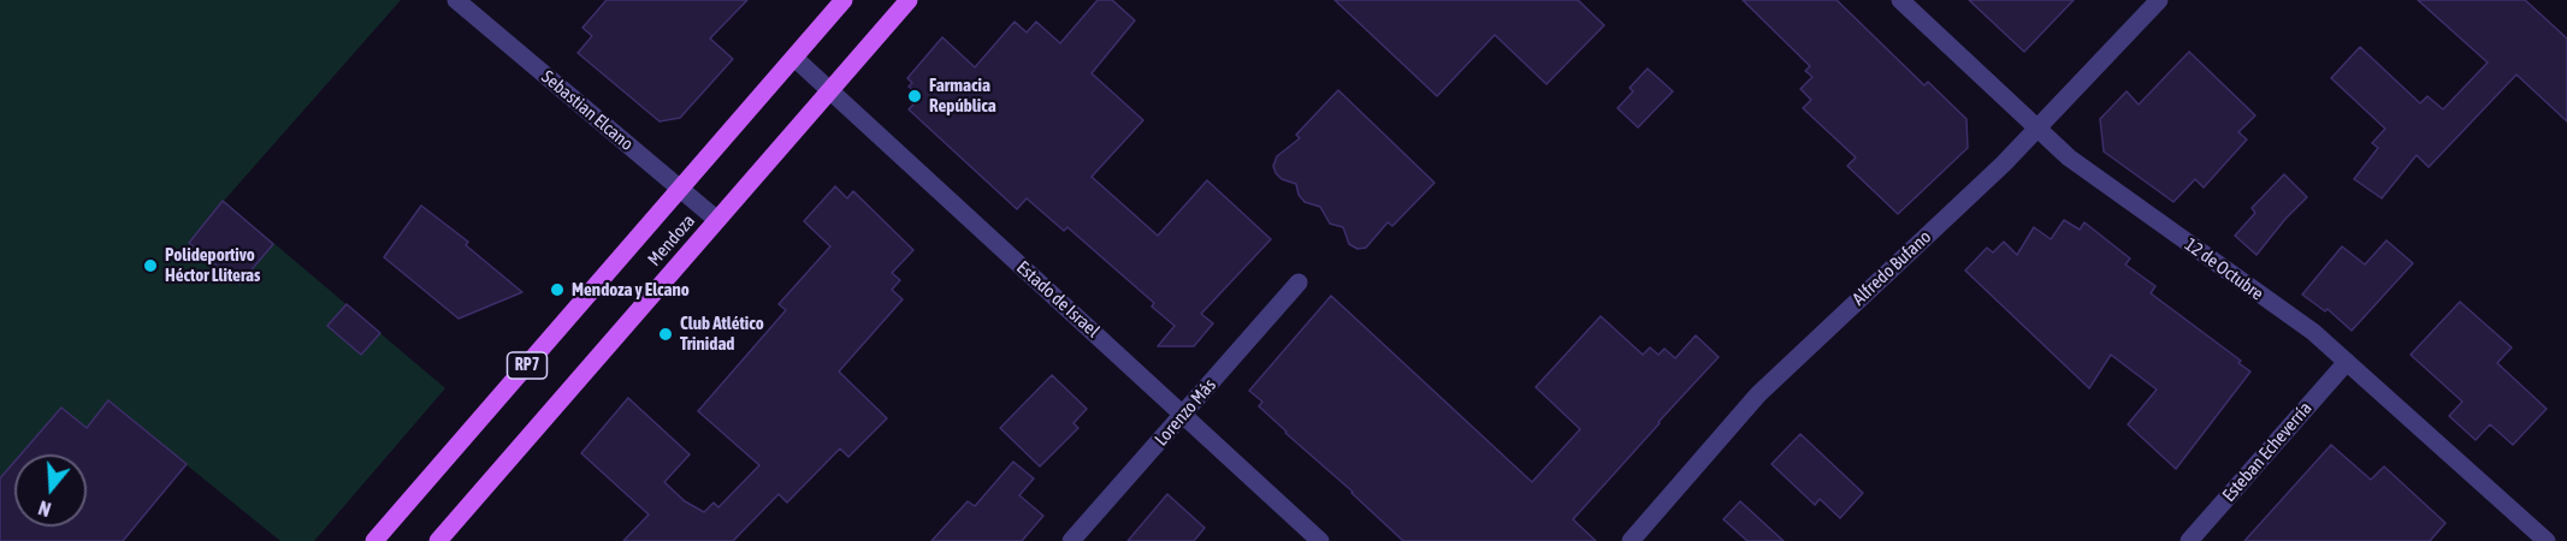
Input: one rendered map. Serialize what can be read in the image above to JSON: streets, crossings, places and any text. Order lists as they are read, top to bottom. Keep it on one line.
{"streets":{"main road":["Mendoza","RP7"],"street":["Sebastian Elcano","Alfredo Bufano","12 de Octubre","Estado de Israel","Lorenzo Más","Esteban Echeverría"]},"crossings":[["Sebastian Elcano","Mendoza"],["Mendoza","Estado de Israel"],["Alfredo Bufano","12 de Octubre"],["12 de Octubre","Esteban Echeverría"],["Estado de Israel","Lorenzo Más"]],"places":["Farmacia República","Polideportivo Héctor Lliteras","Mendoza y Elcano","Club Atlético Trinidad"],"north":"bottom"}
